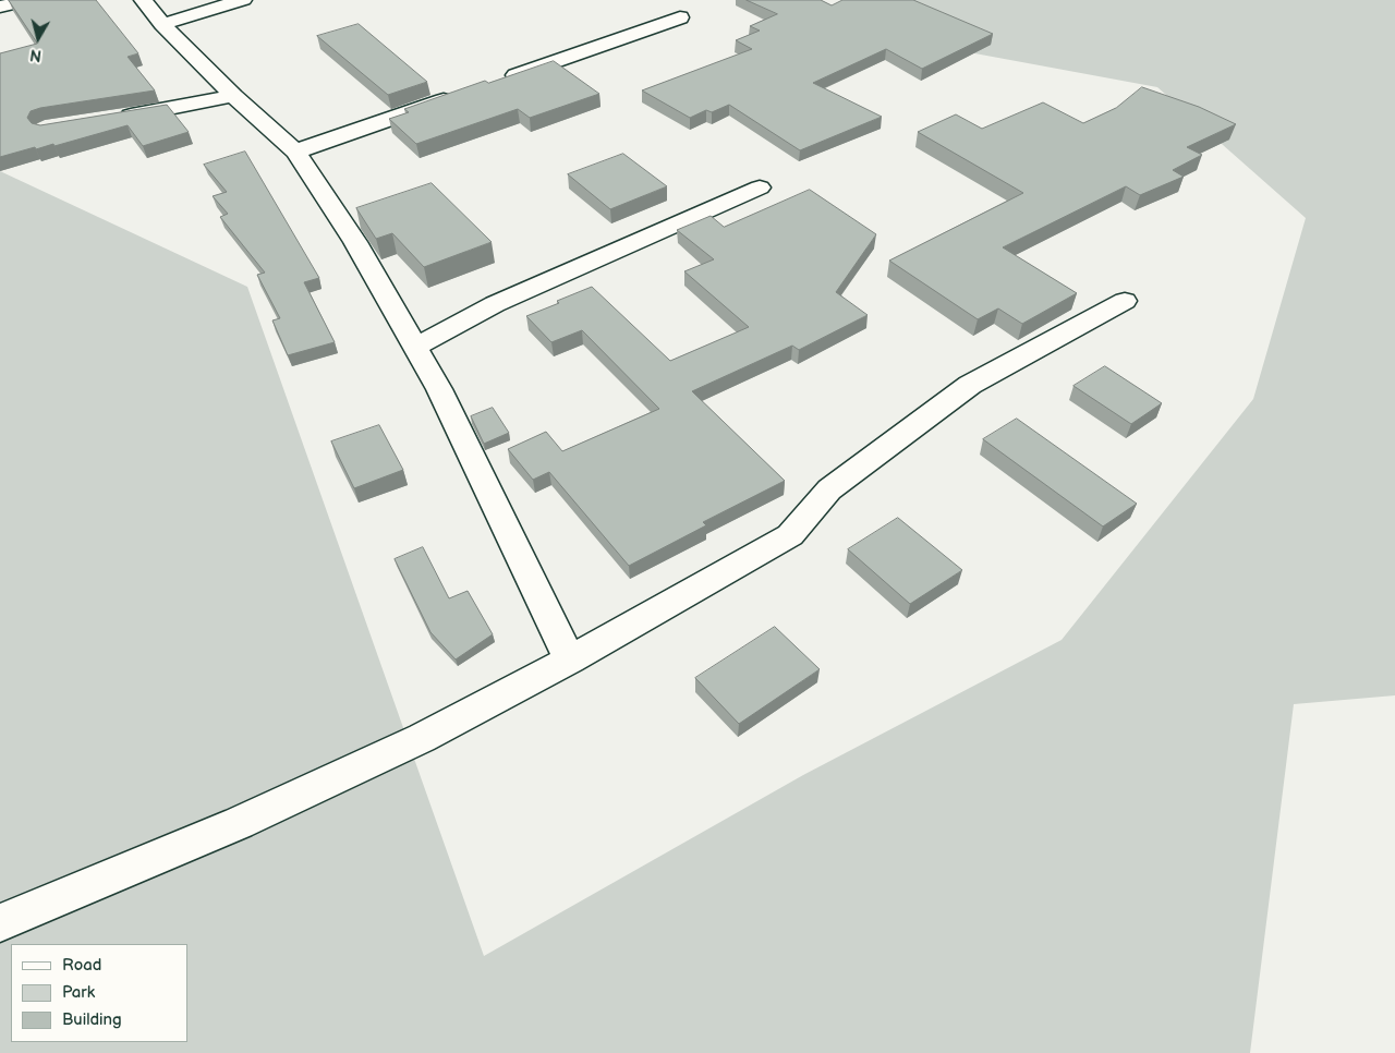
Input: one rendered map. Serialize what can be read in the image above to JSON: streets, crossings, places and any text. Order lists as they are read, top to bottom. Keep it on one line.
{"legend":["Road","Park","Building"],"north":"bottom"}
